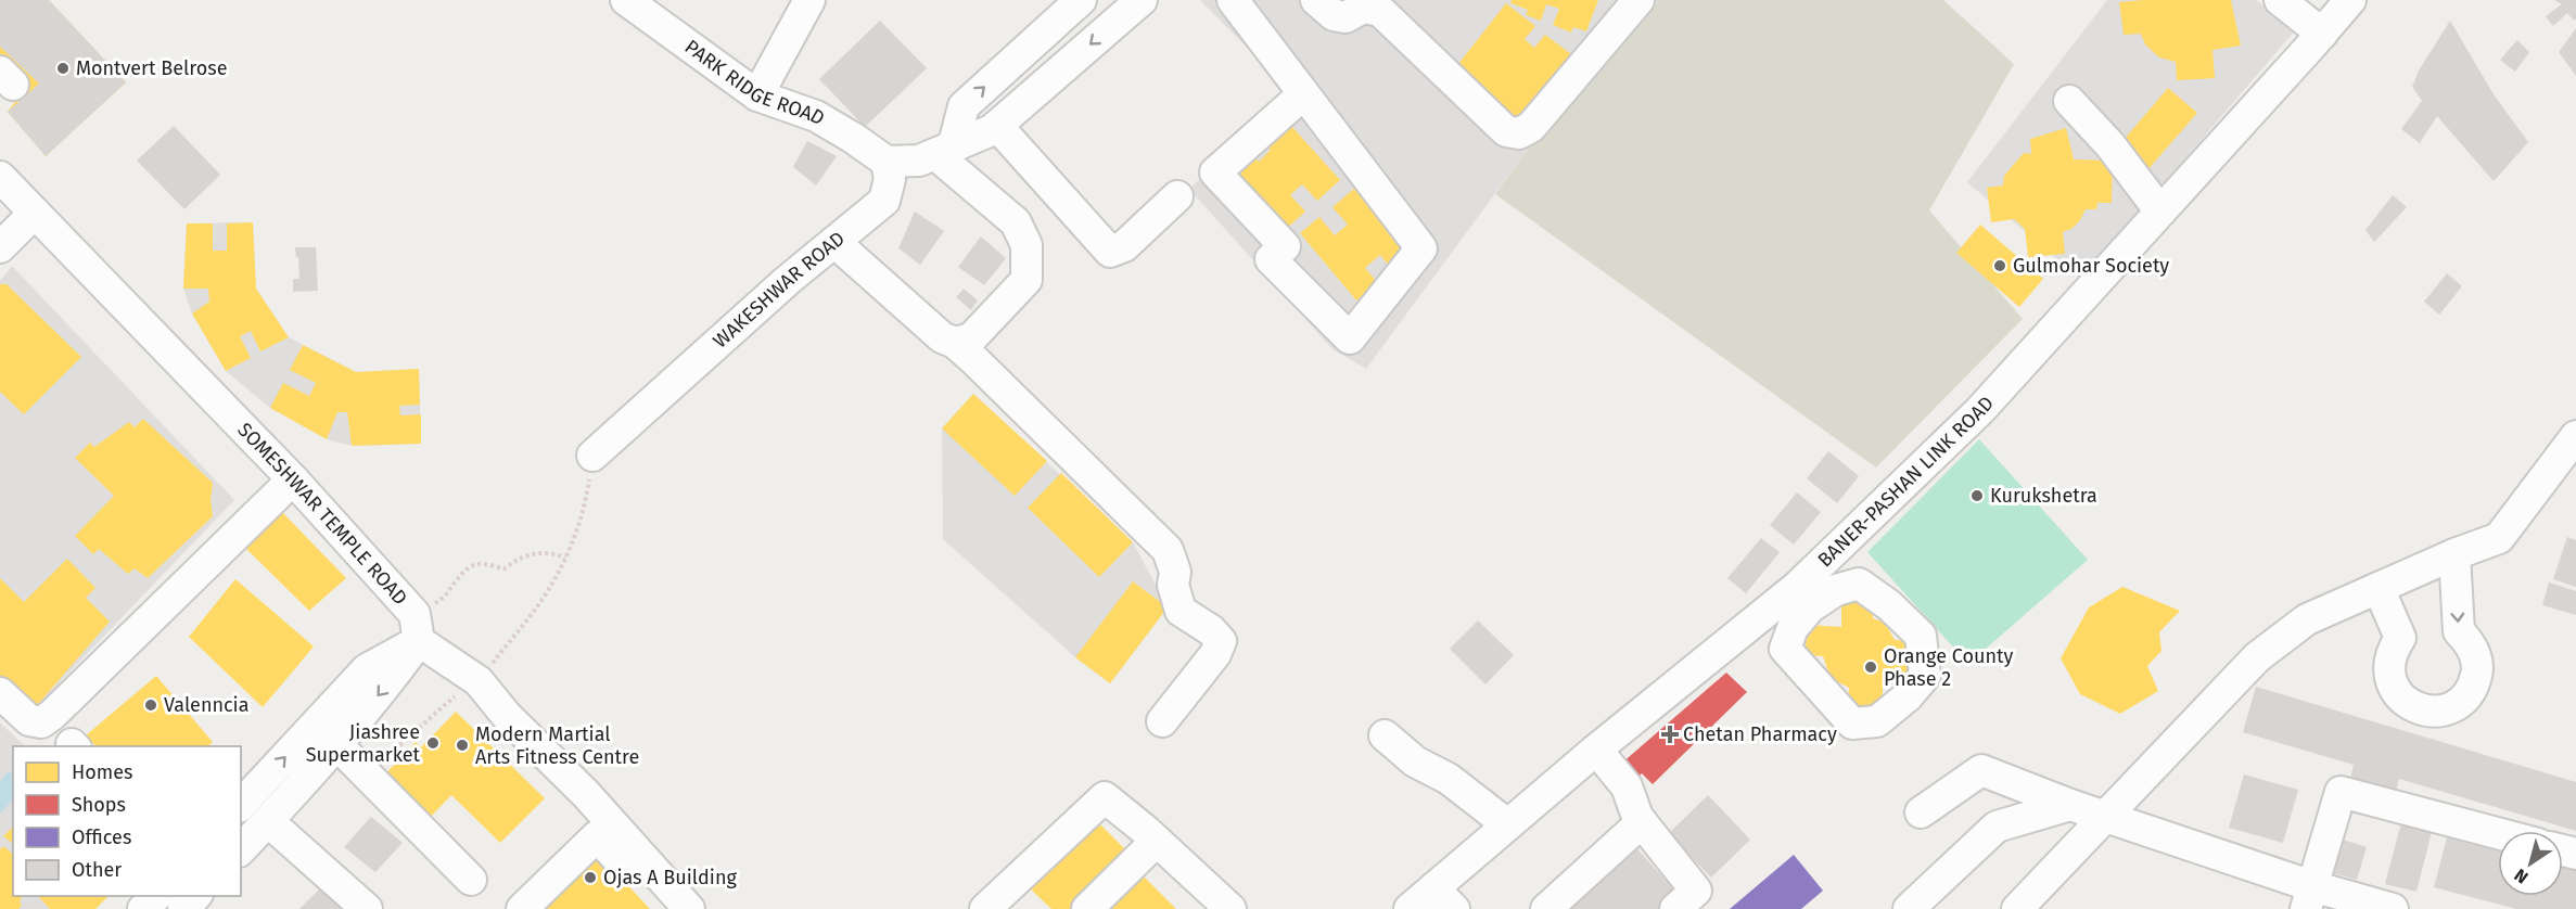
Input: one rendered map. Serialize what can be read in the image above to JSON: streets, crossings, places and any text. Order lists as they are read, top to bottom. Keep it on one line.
{"streets":{"street":["PARK RIDGE ROAD","WAKESHWAR ROAD","BANER-PASHAN LINK ROAD","SOMESHWAR TEMPLE ROAD"]},"crossings":[["PARK RIDGE ROAD","WAKESHWAR ROAD"]],"places":{"other":["Montvert Belrose","Gulmohar Society","Kurukshetra","Orange County Phase 2","Valenncia","Jiashree Supermarket","Modern Martial Arts Fitness Centre","Ojas A Building"],"health":["Chetan Pharmacy"]},"legend":["Homes","Shops","Offices","Other"],"north":"bottom left"}
